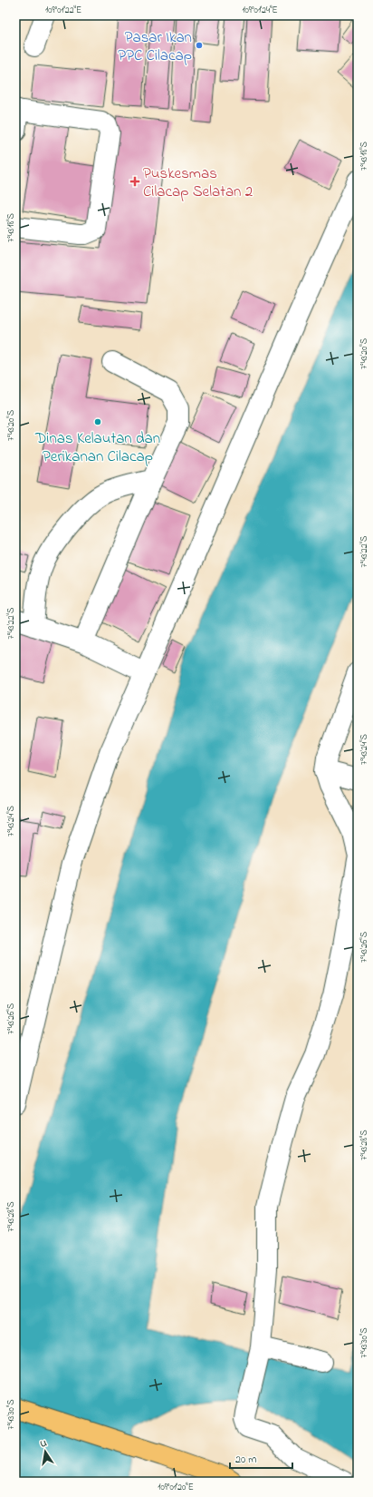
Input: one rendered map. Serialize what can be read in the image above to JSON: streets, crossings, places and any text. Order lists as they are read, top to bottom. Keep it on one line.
{"places":{"other":["Pasar Ikan PPC Cilacap","Dinas Kelautan dan Perikanan Cilacap"],"health":["Puskesmas Cilacap Selatan 2"]},"scale_bar":"20 m","north":"top","coordinates":["109°01'22\"E","109°01'24\"E","7°43'18\"S","7°43'20\"S","7°43'22\"S","7°43'24\"S","7°43'26\"S","7°43'28\"S","7°43'30\"S","109°01'20\"E"]}
